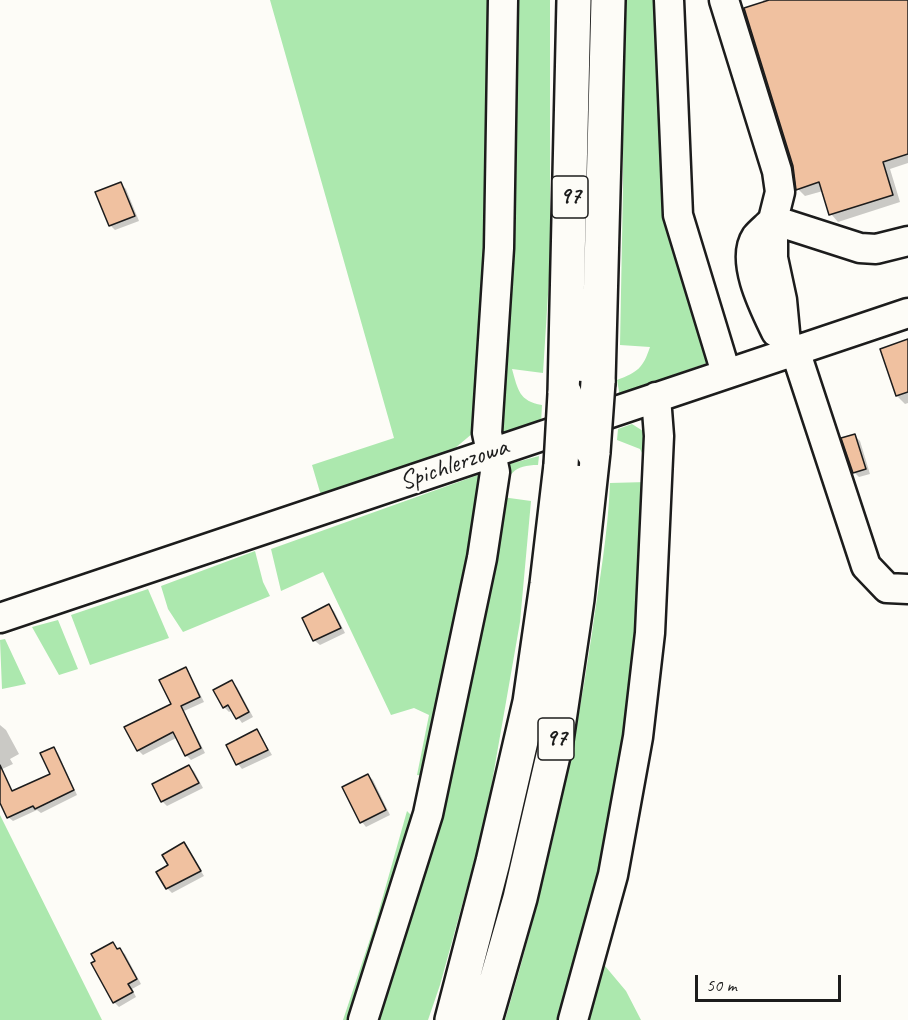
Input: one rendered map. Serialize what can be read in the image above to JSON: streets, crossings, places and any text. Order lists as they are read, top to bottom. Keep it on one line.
{"streets":{"main road":["97"],"street":["Spichlerzowa"]},"scale_bar":"50 m"}
